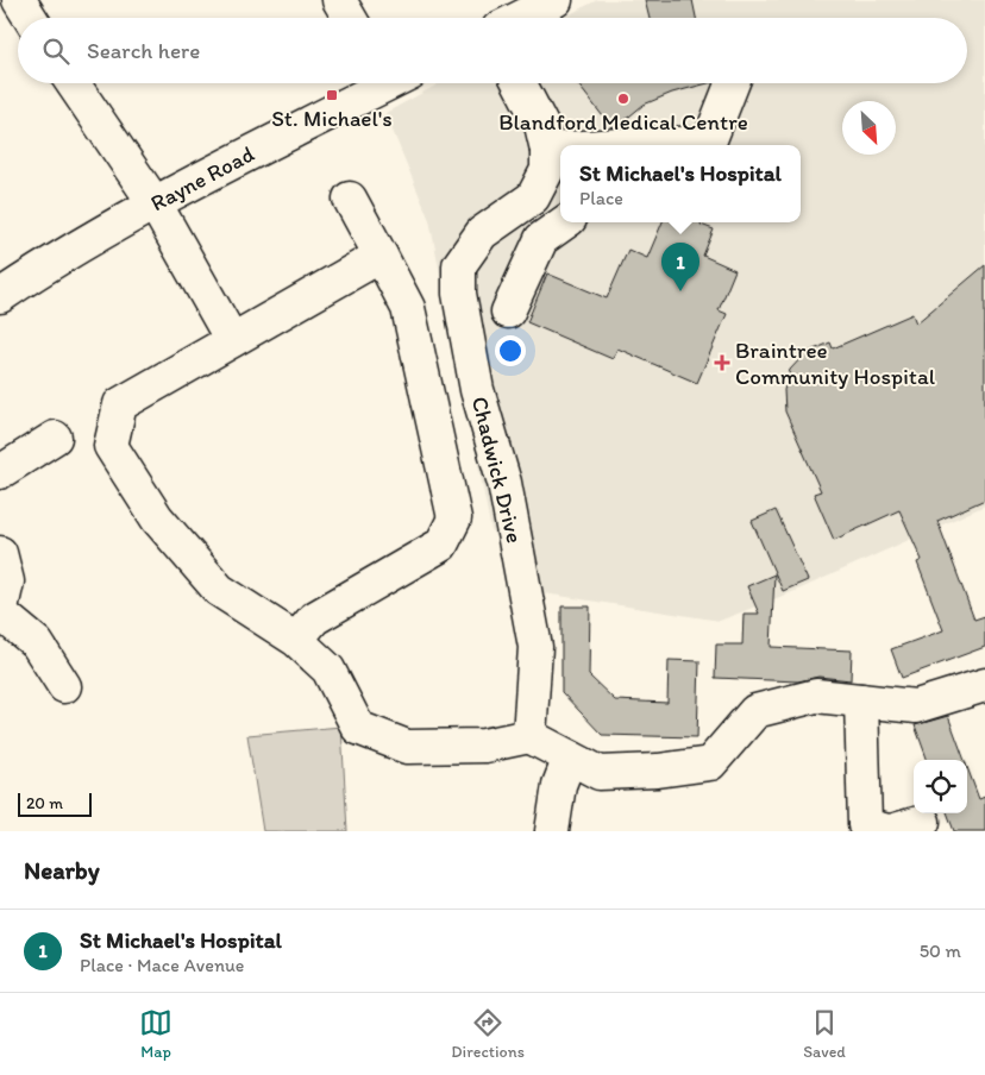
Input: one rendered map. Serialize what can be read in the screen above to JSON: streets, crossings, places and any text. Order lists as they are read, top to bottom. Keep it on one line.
{"streets":{"street":["Rayne Road","Chadwick Drive"]},"places":{"transit":["St. Michael's"],"other":["Blandford Medical Centre"],"health":["Braintree Community Hospital"]},"scale_bar":"20 m","north":"bottom right","page":{"search":"Search here","popup":["St Michael's Hospital","Place"],"pins":"1","scale":"20 m","heading":"Nearby","list":[{"mark":"1","name":"St Michael's Hospital","note":"Place · Mace Avenue","value":"50 m"}],"nav":["Map","Directions","Saved"]}}
